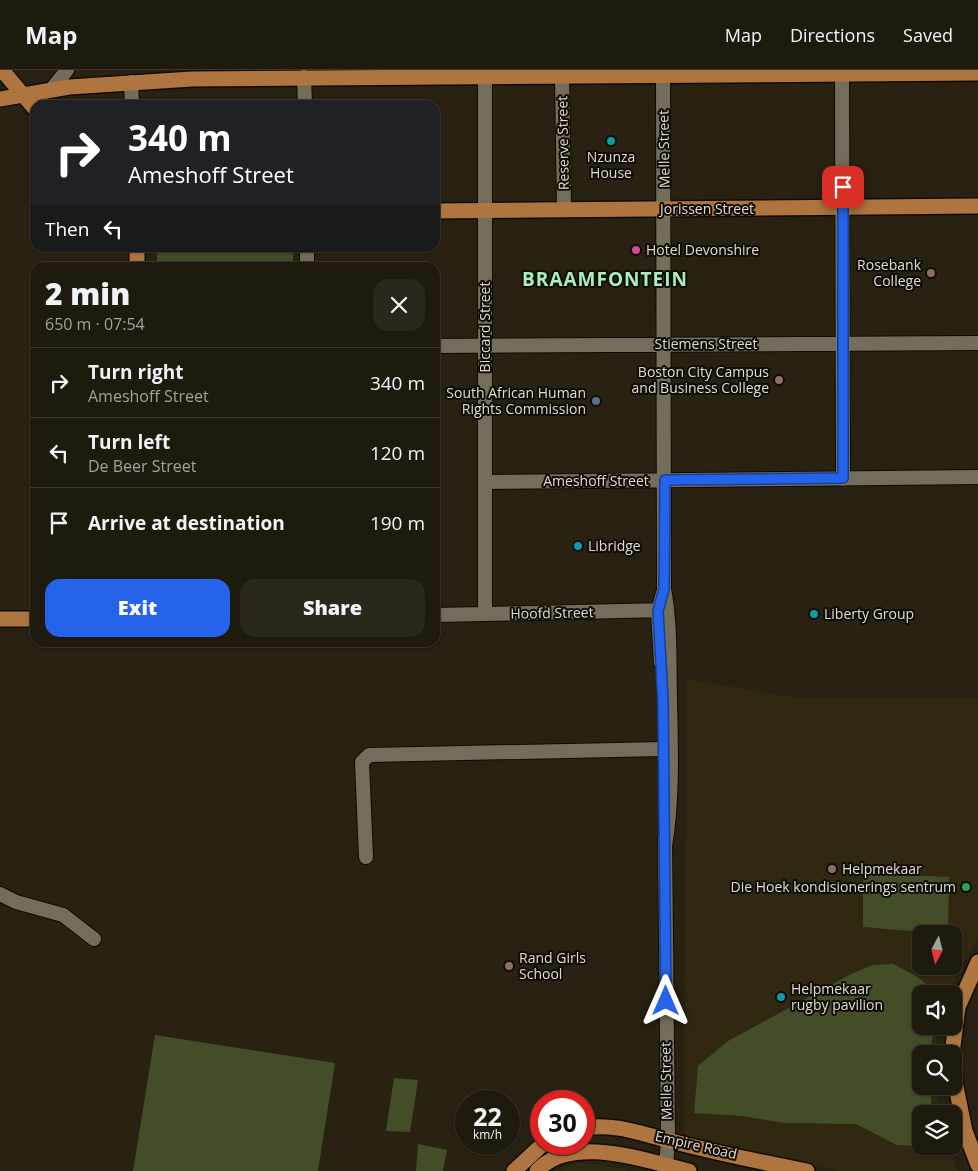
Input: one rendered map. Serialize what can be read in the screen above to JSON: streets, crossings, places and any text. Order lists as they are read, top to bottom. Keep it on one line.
{"streets":{"main road":["Jorissen Street","Empire Road"],"street":["Reserve Street","Melle Street","Biccard Street","Stiemens Street","Ameshoff Street","Hoofd Street"]},"crossings":[["Reserve Street","Jorissen Street"],["Melle Street","Jorissen Street"],["Melle Street","Stiemens Street"],["Melle Street","Ameshoff Street"],["Melle Street","Hoofd Street"],["Melle Street","Empire Road"],["Jorissen Street","Biccard Street"],["Biccard Street","Stiemens Street"],["Biccard Street","Ameshoff Street"],["Biccard Street","Hoofd Street"]],"districts":["BRAAMFONTEIN"],"places":["Nzunza House","Hotel Devonshire","Rosebank College","Boston City Campus and Business College","South African Human Rights Commission","Libridge","Liberty Group","Helpmekaar","Die Hoek kondisionerings sentrum","Rand Girls School","Helpmekaar rugby pavilion"],"north":"bottom","page":{"header":"Map","nav":["Map","Directions","Saved"],"turn":["340 m","Ameshoff Street"],"then":"Then","heading":["2 min","650 m · 07:54"],"list":[{"name":"Turn right","note":"Ameshoff Street","value":"340 m"},{"name":"Turn left","note":"De Beer Street","value":"120 m"},{"name":"Arrive at destination","value":"190 m"}],"buttons":["Exit","Share"],"speed":"22 km/h","limit":"30"}}
